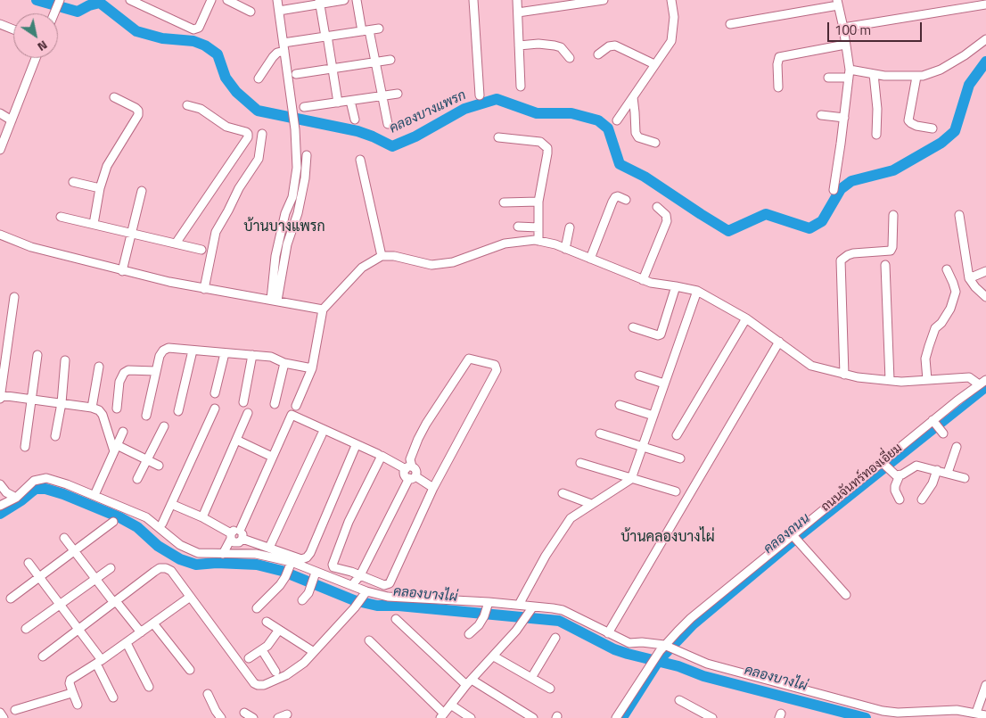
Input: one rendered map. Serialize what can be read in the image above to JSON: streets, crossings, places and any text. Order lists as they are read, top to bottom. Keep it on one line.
{"streets":{"street":["ถนนจันทร์ทองเอี่ยม"]},"districts":["บ้านบางแพรก","บ้านคลองบางไผ่"],"water":["คลองบางแพรก","คลองถนน","คลองบางไผ่"],"scale_bar":"100 m","north":"bottom right"}
